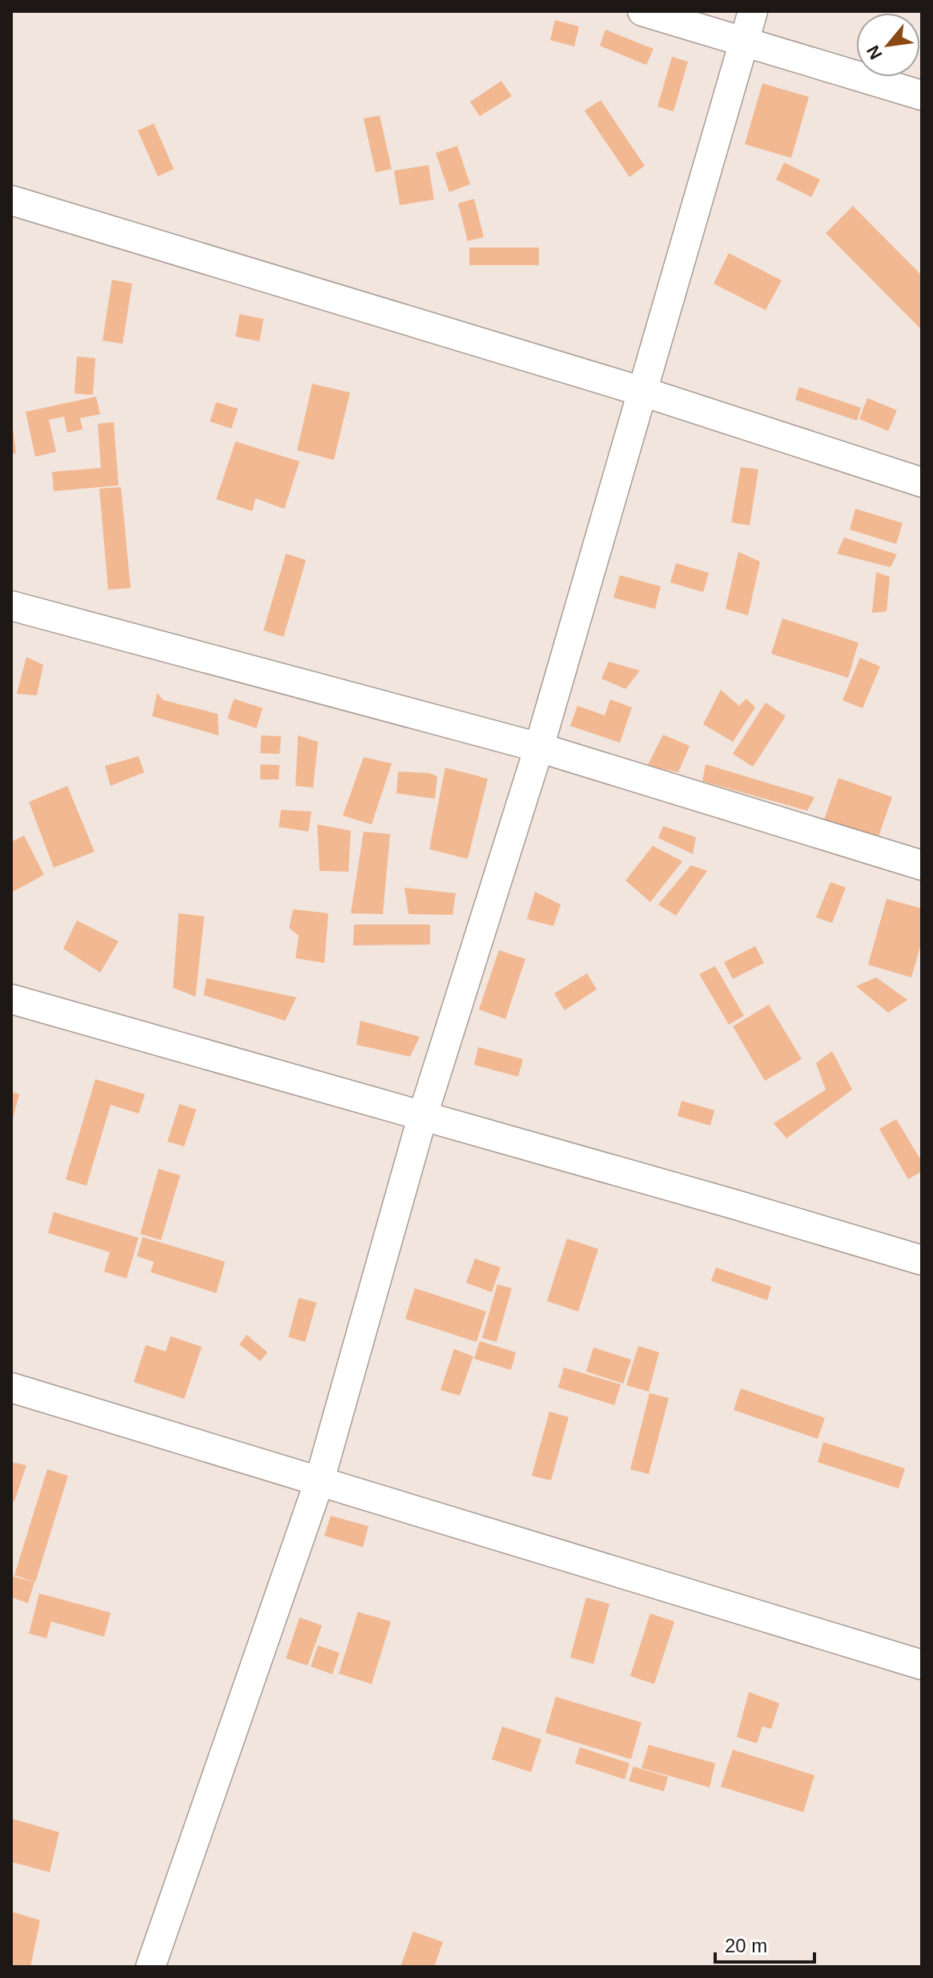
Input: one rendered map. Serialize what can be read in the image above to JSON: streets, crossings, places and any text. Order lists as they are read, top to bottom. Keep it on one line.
{"scale_bar":"20 m","north":"bottom left"}
